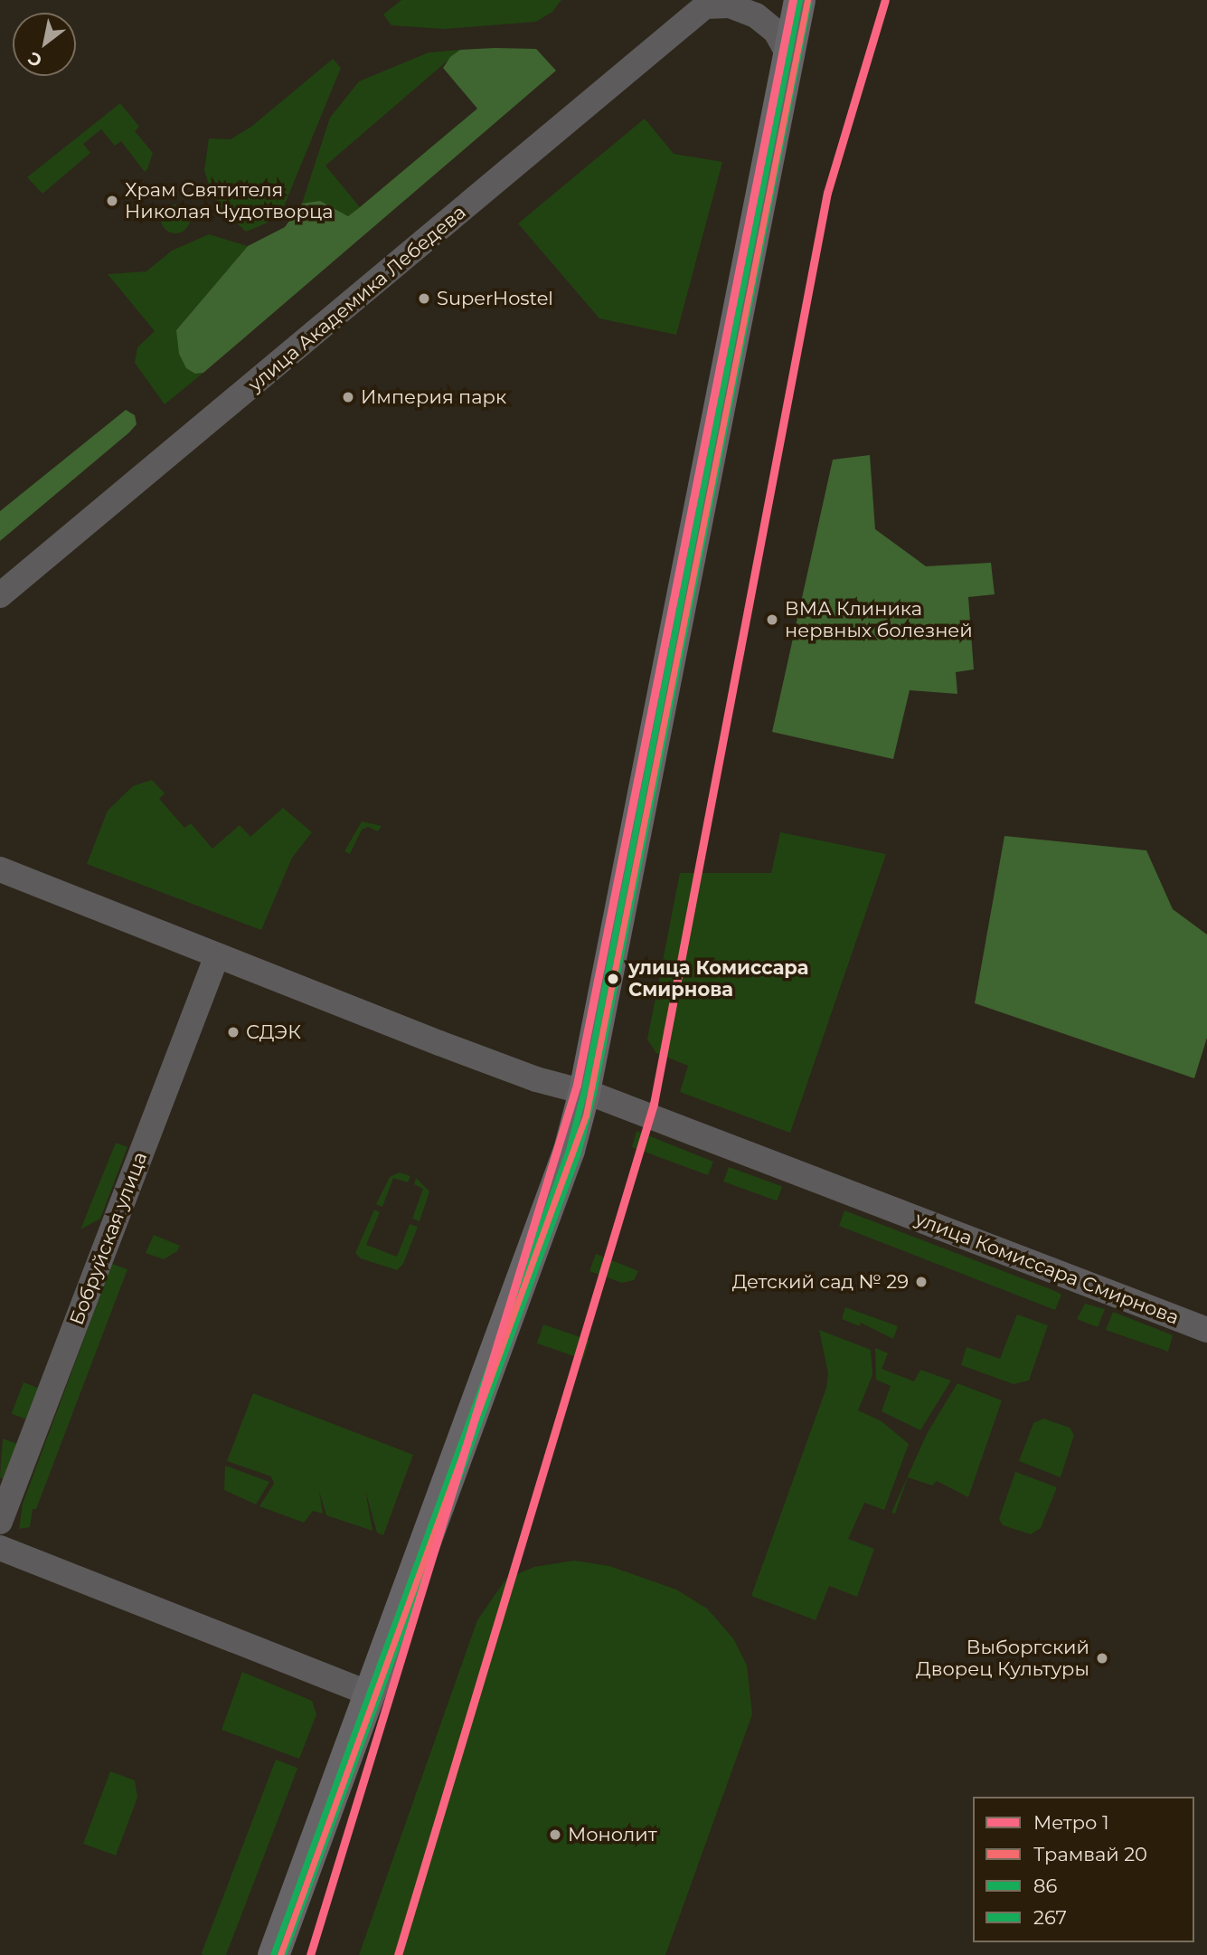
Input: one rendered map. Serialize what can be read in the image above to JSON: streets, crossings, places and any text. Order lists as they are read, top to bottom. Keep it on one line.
{"streets":{"street":["улица Академика Лебедева","Бобруйская улица","улица Комиссара Смирнова"]},"crossings":[["Бобруйская улица","улица Комиссара Смирнова"]],"places":["Храм Святителя Николая Чудотворца","SuperHostel","Империя парк","ВМА Клиника нервных болезней","улица Комиссара Смирнова","СДЭК","Детский сад № 29","Выборгский Дворец Культуры","Монолит"],"lines":["metro line 1","tram line 20","transit line 86","transit line 267"],"legend":["Метро 1","Трамвай 20","86","267"],"north":"bottom left"}
